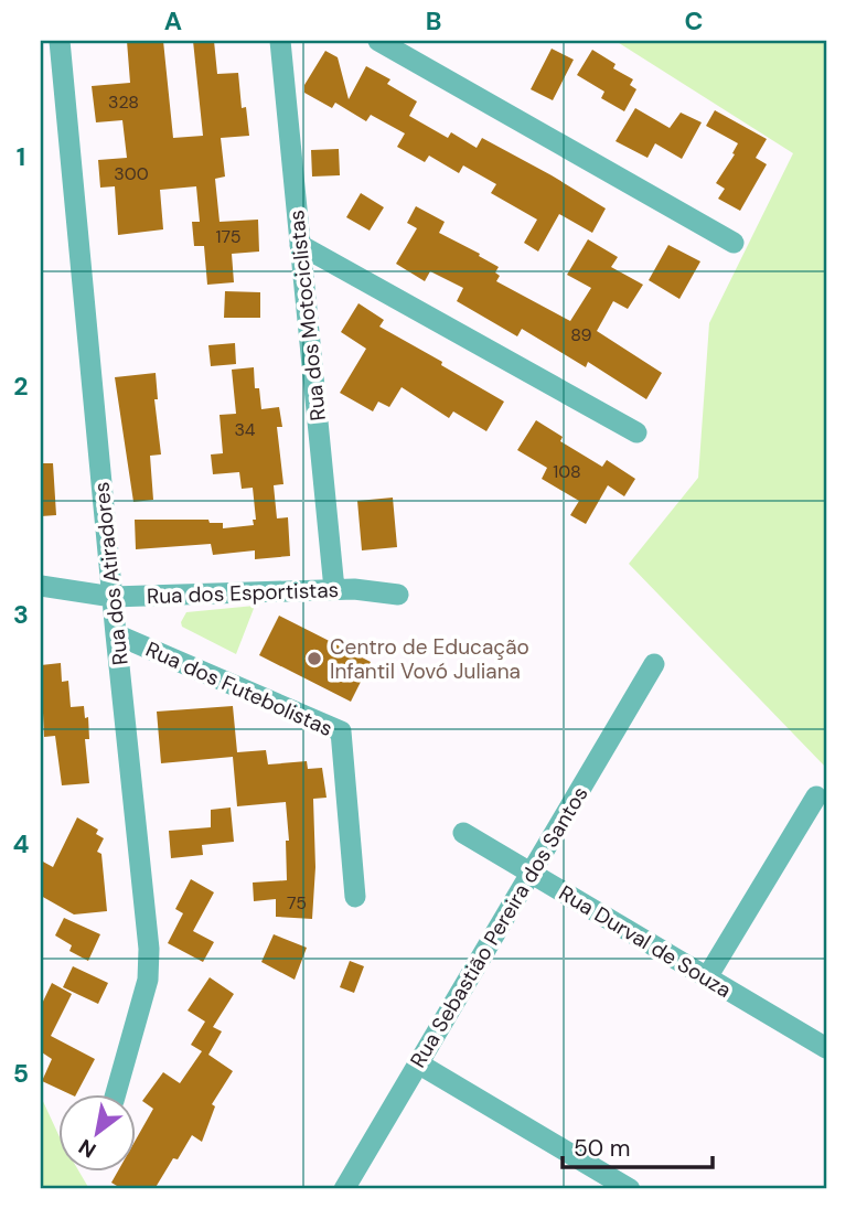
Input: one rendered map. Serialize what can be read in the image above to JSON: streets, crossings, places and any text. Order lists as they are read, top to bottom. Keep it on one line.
{"streets":{"street":["Rua dos Motociclistas","Rua dos Atiradores","Rua dos Esportistas","Rua dos Futebolistas","Rua Sebastião Pereira dos Santos","Rua Durval de Souza"]},"crossings":[["Rua dos Motociclistas","Rua dos Esportistas"],["Rua dos Atiradores","Rua dos Esportistas"],["Rua dos Atiradores","Rua dos Futebolistas"],["Rua Sebastião Pereira dos Santos","Rua Durval de Souza"]],"places":["Centro de Educação Infantil Vovó Juliana"],"house_numbers":["328","300","175","89","34","108","75"],"scale_bar":"50 m","north":"bottom left","grid":{"columns":["A","B","C"],"rows":["1","2","3","4","5"]}}
